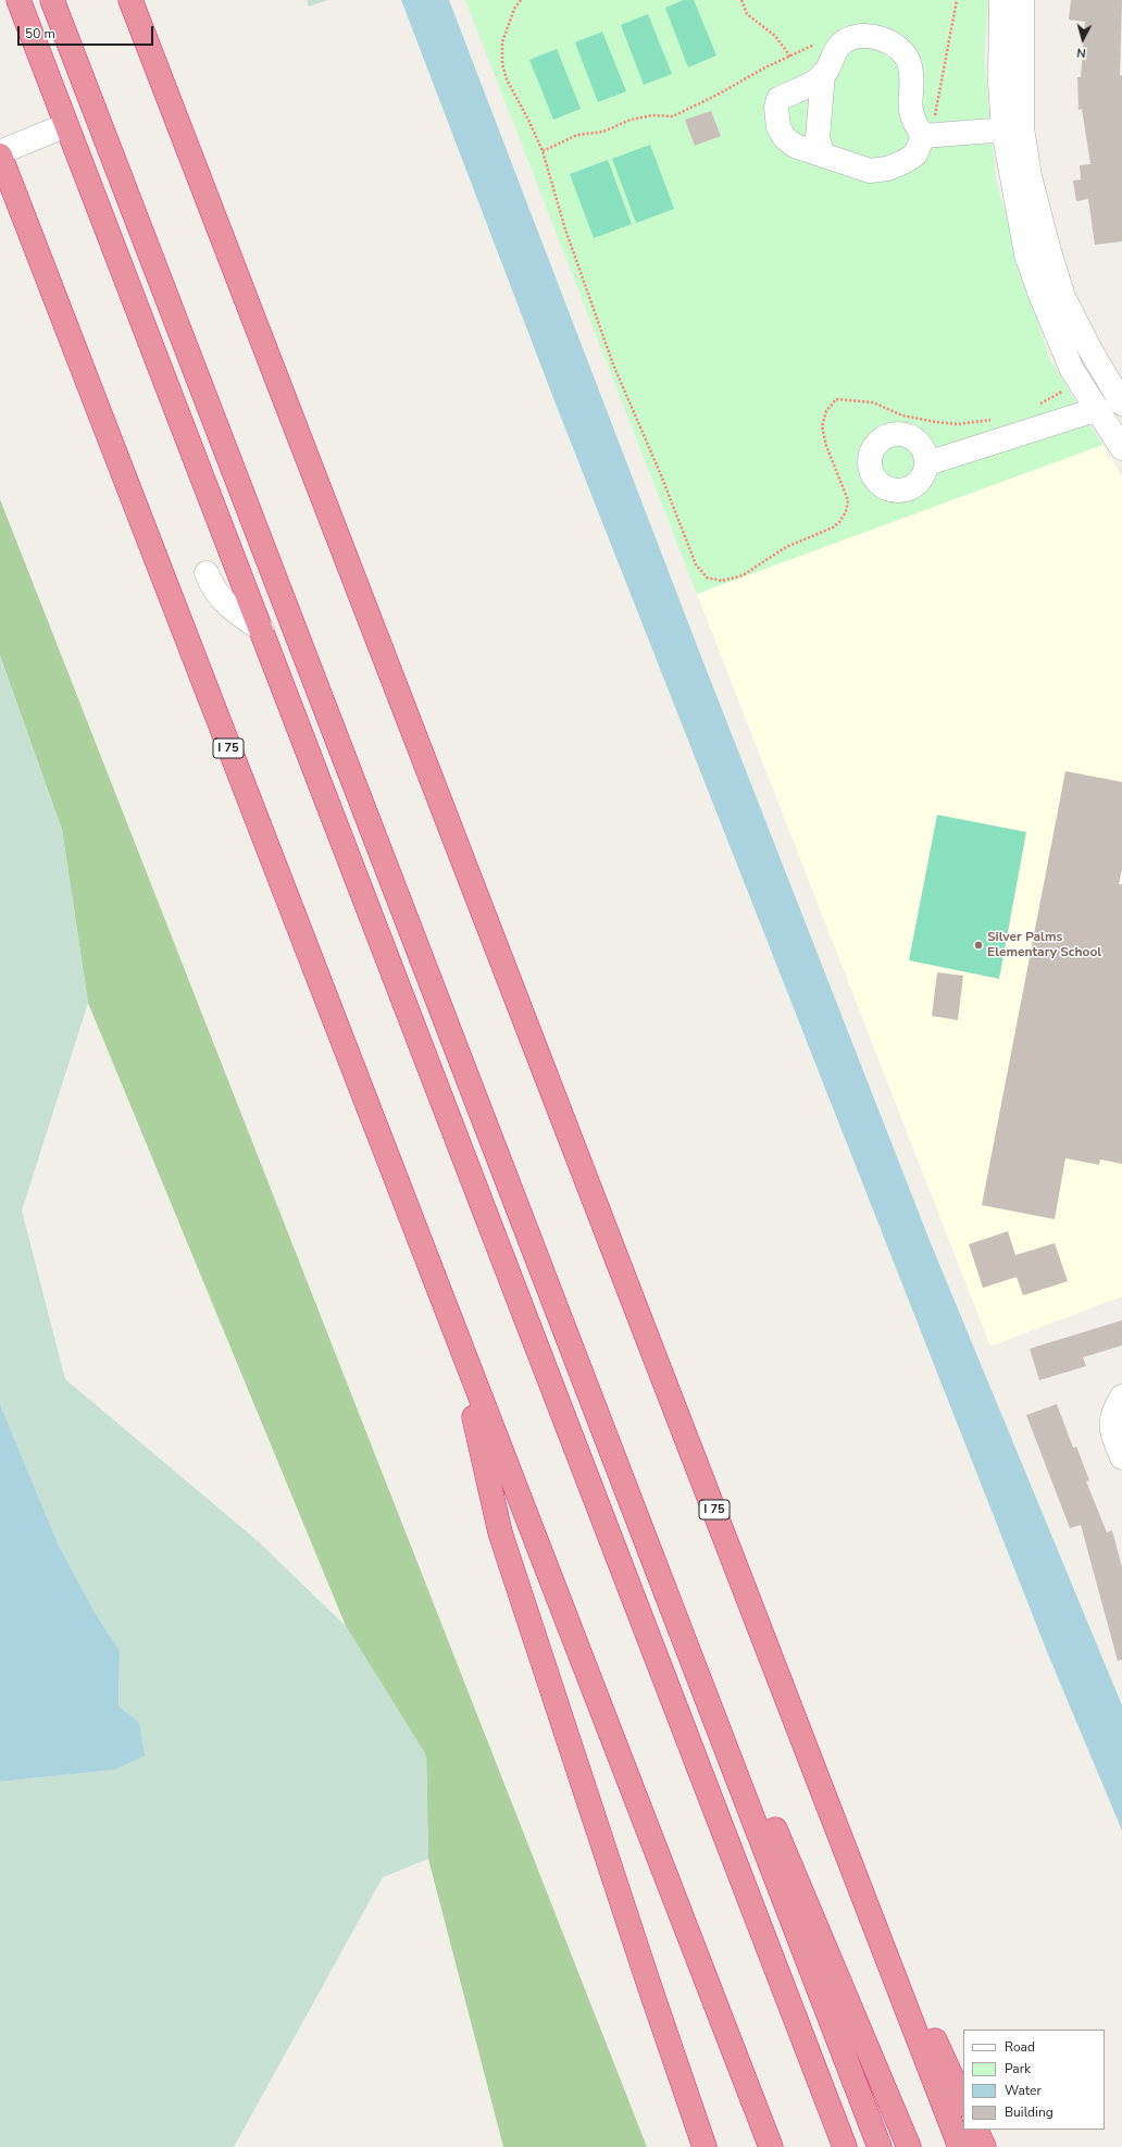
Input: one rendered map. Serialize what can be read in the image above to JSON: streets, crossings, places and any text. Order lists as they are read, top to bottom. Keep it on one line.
{"streets":{"highway":["I 75"]},"places":["Silver Palms Elementary School"],"legend":["Road","Park","Water","Building"],"scale_bar":"50 m","north":"bottom"}
